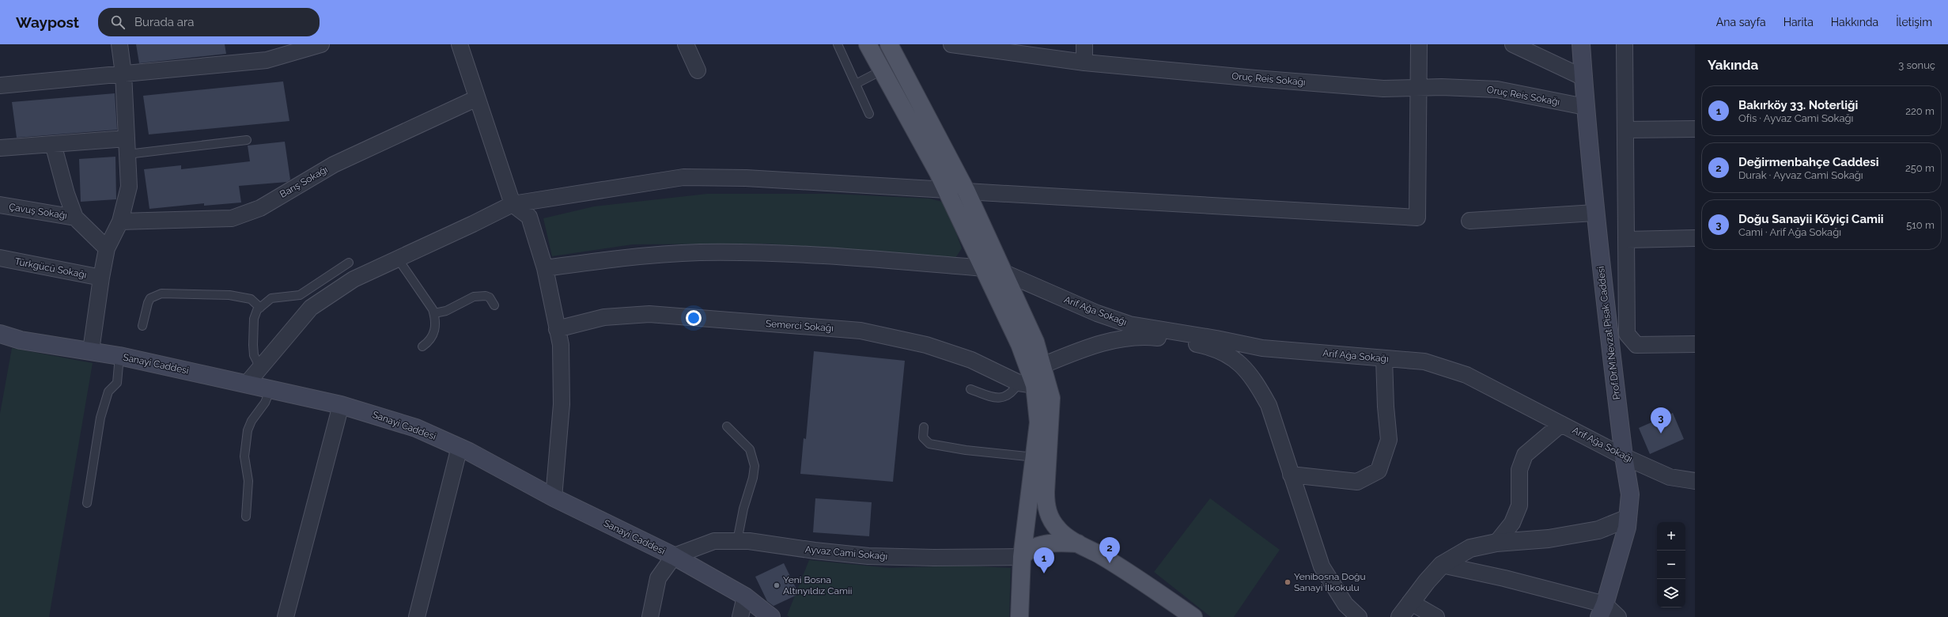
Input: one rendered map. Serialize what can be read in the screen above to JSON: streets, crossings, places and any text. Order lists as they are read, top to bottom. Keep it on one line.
{"streets":{"main road":["Prof.Dr.M.Nevzat Pisak Caddesi","Sanayi Caddesi"],"street":["Oruç Reis Sokağı","Barış Sokağı","Çavuş Sokağı","Türkgücü Sokağı","Arif Ağa Sokağı","Semerci Sokağı","Ayvaz Cami Sokağı"]},"crossings":[["Oruç Reis Sokağı","Prof.Dr.M.Nevzat Pisak Caddesi"],["Arif Ağa Sokağı","Prof.Dr.M.Nevzat Pisak Caddesi"],["Sanayi Caddesi","Ayvaz Cami Sokağı"]],"places":["Yenibosna Doğu Sanayi İlkokulu","Yeni Bosna Altınyıldız Camii"],"page":{"header":"Waypost","search":"Burada ara","nav":["Ana sayfa","Harita","Hakkında","İletişim"],"heading":["Yakında","3 sonuç"],"list":[{"mark":"1","name":"Bakırköy 33. Noterliği","note":"Ofis · Ayvaz Cami Sokağı","value":"220 m"},{"mark":"2","name":"Değirmenbahçe Caddesi","note":"Durak · Ayvaz Cami Sokağı","value":"250 m"},{"mark":"3","name":"Doğu Sanayii Köyiçi Camii","note":"Cami · Arif Ağa Sokağı","value":"510 m"}],"pins":["3","2","1"],"map_buttons":["+","−"]}}
